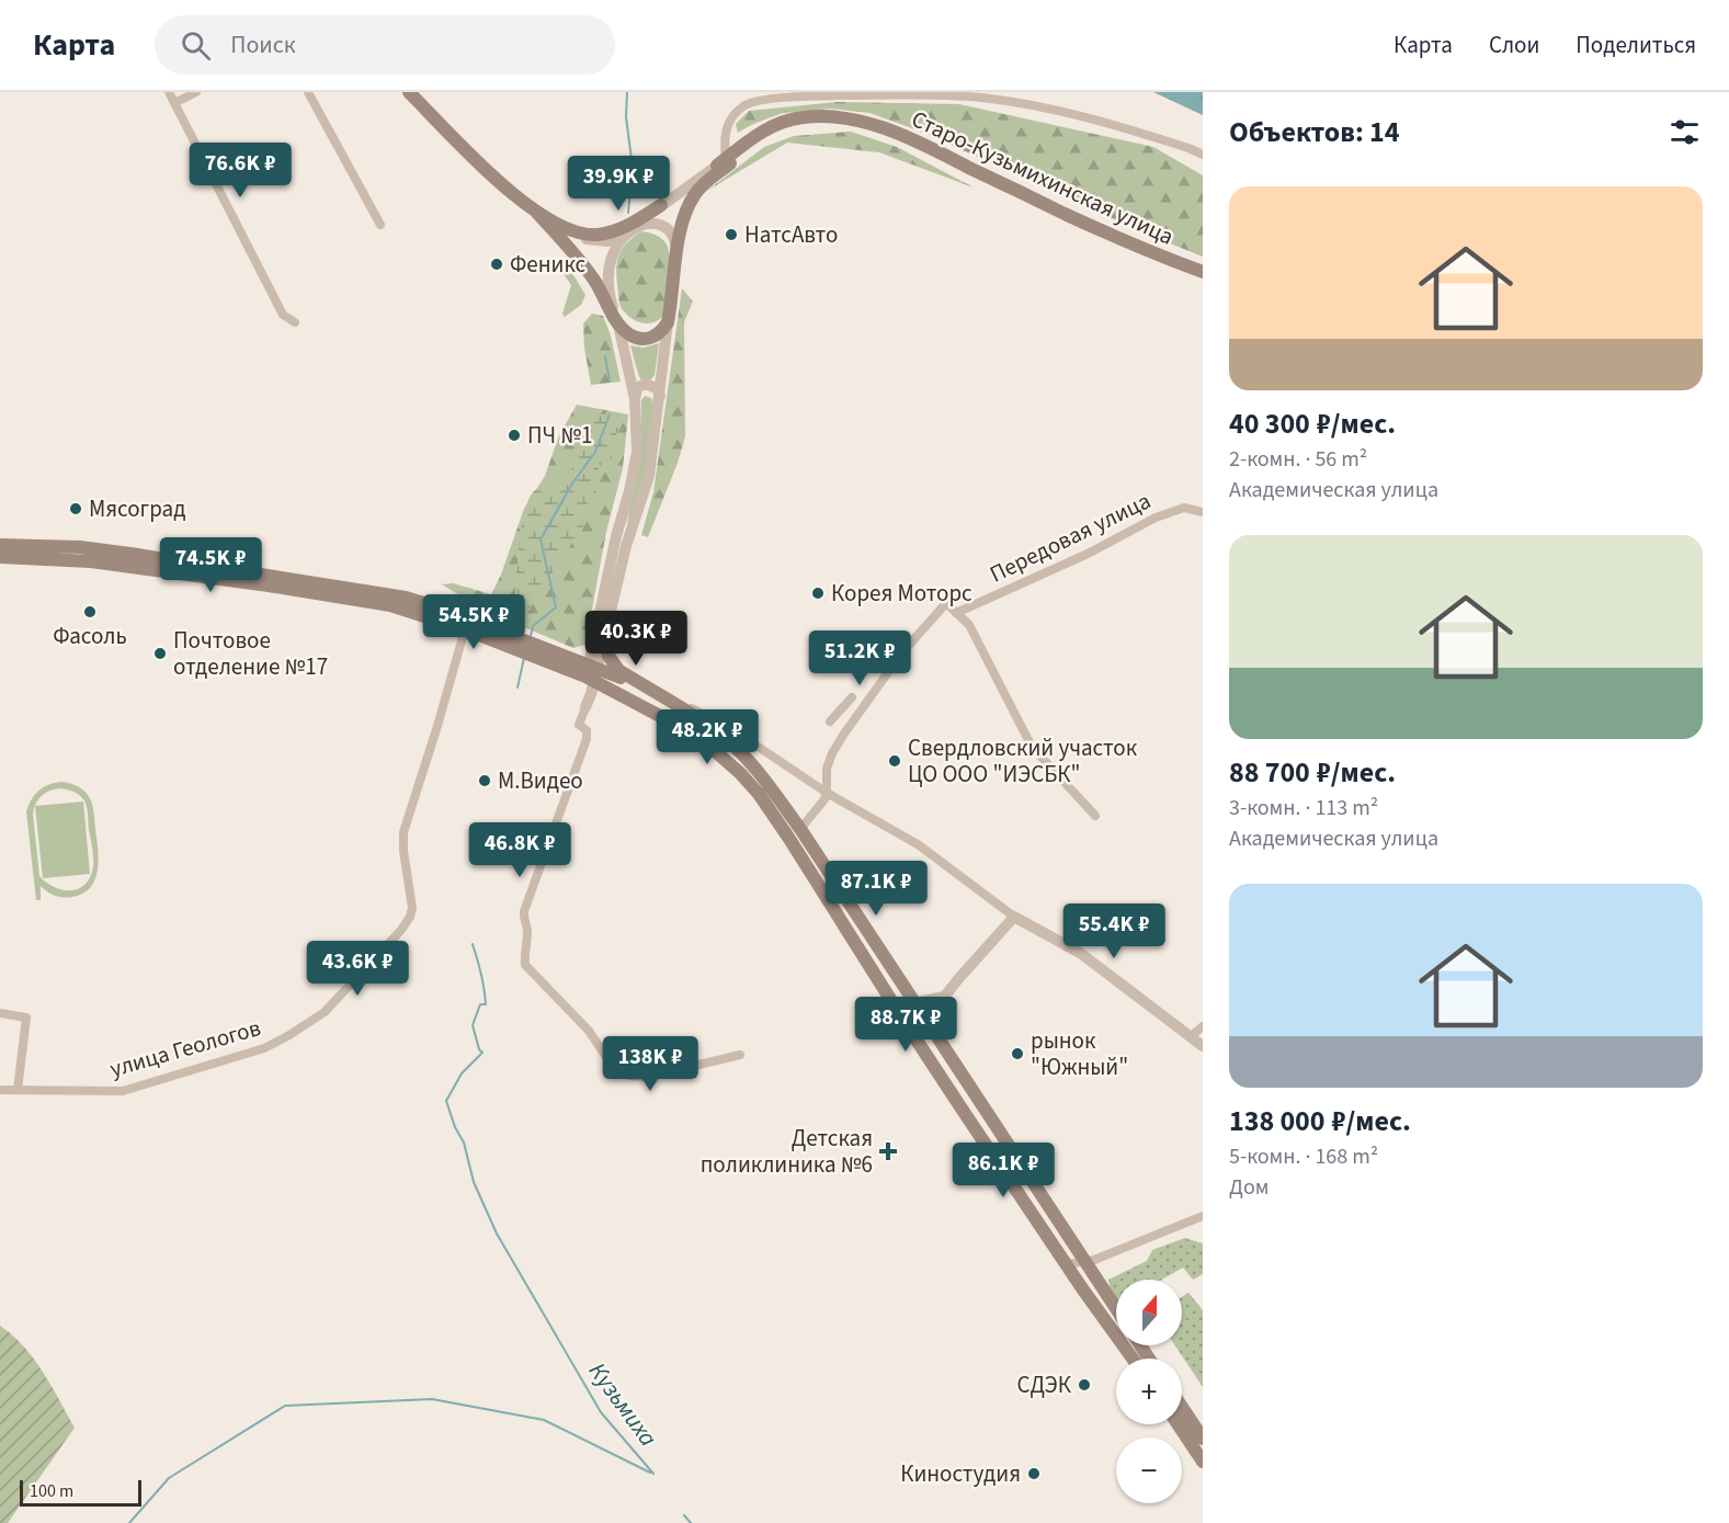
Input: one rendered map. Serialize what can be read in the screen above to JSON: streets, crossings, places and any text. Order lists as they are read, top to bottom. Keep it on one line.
{"streets":{"main road":["Старо-Кузьмихинская улица"],"street":["Передовая улица","улица Геологов"]},"water":["Кузьмиха"],"places":{"other":["НатсАвто","Феникс","ПЧ №1","Мясоград","Корея Моторс","Фасоль","Почтовое отделение №17","Свердловский участок ЦО ООО \"ИЭСБК\"","М.Видео","рынок \"Южный\"","СДЭК","Киностудия"],"health":["Детская поликлиника №6"]},"scale_bar":"100 m","north":"top","page":{"header":"Карта","search":"Поиск","nav":["Карта","Слои","Поделиться"],"heading":"Объектов: 14","price":["76.6K ₽","39.9K ₽","74.5K ₽","54.5K ₽","40.3K ₽","51.2K ₽","48.2K ₽","46.8K ₽","87.1K ₽","55.4K ₽","43.6K ₽","88.7K ₽","138K ₽","86.1K ₽"],"list":[{"name":"40 300 ₽/мес.","note":"2-комн. · 56 m² · Академическая улица"},{"name":"88 700 ₽/мес.","note":"3-комн. · 113 m² · Академическая улица"},{"name":"138 000 ₽/мес.","note":"5-комн. · 168 m² · Дом"}],"map_buttons":["+","−"],"scale":"100 m"}}
